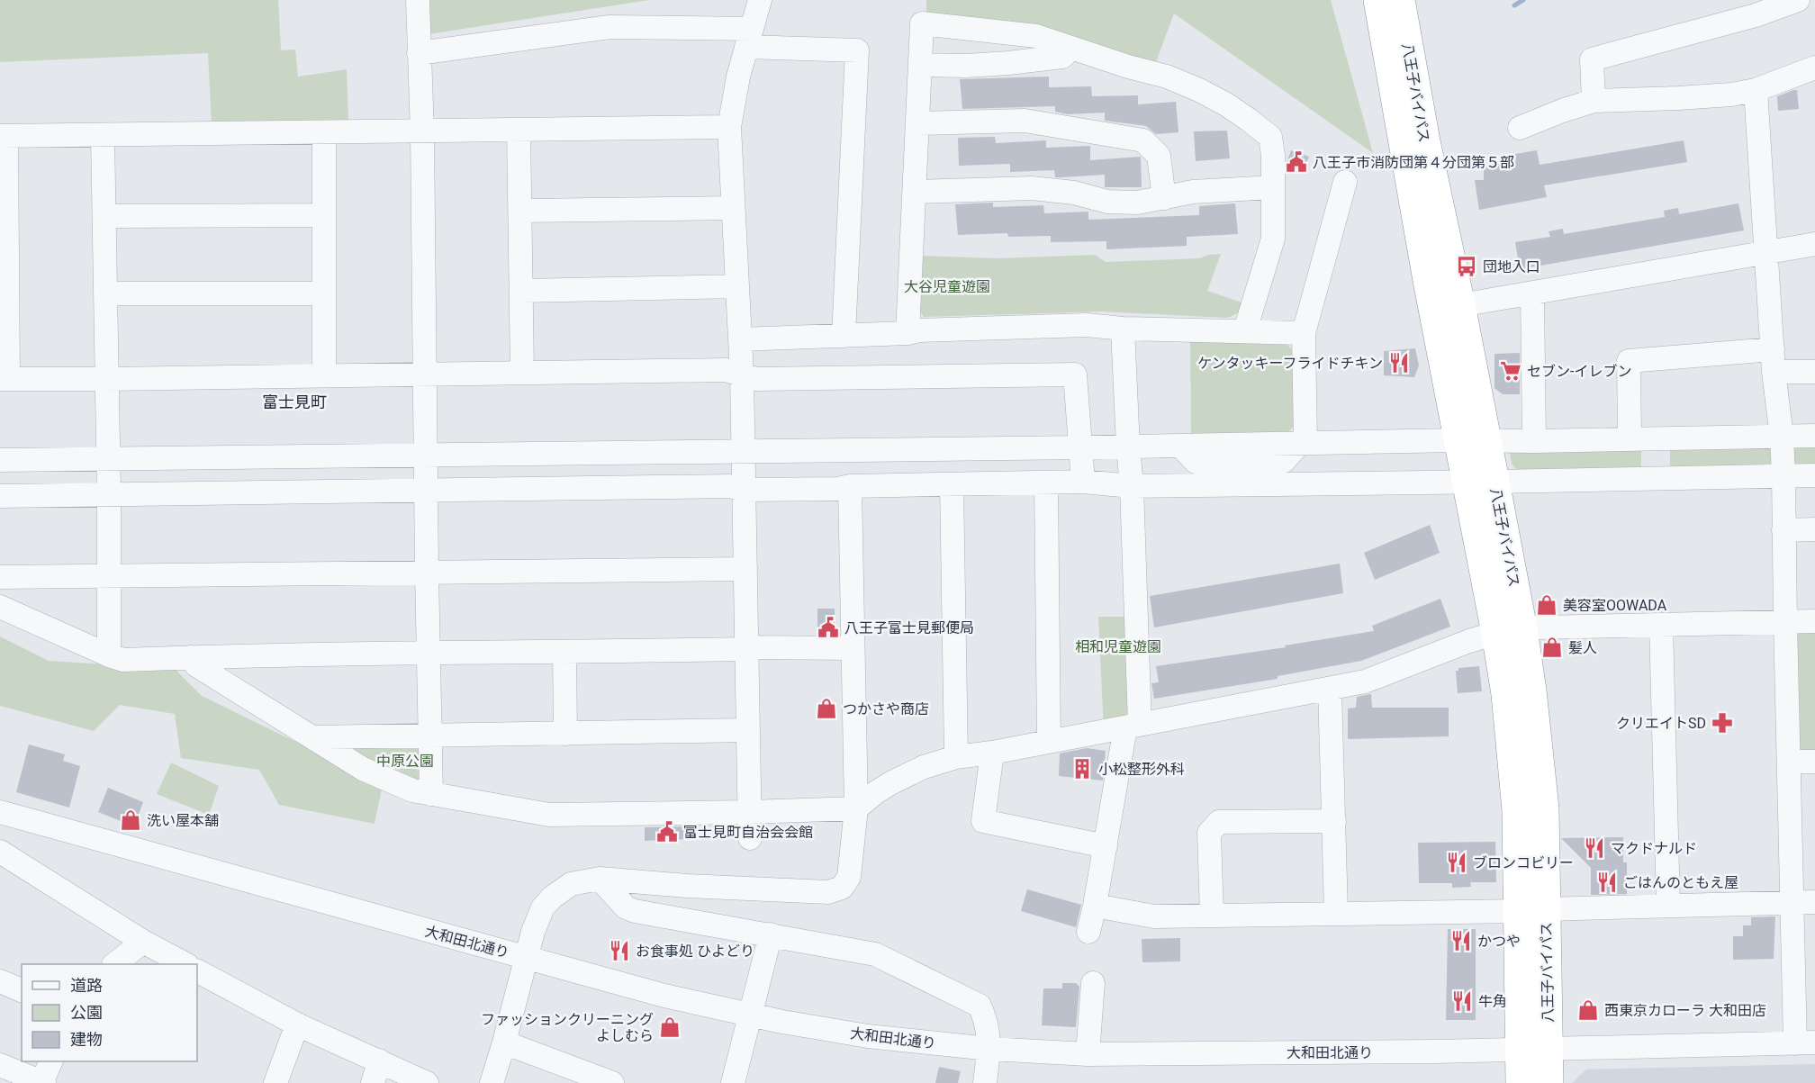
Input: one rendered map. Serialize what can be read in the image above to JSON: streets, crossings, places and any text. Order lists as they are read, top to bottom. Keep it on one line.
{"streets":{"highway":["八王子バイパス"],"street":["大和田北通り"]},"crossings":[["八王子バイパス","大和田北通り"]],"districts":["富士見町"],"parks":["大谷児童遊園","相和児童遊園","中原公園"],"places":{"public building":["八王子市消防団第４分団第５部","八王子富士見郵便局","富士見町自治会会館"],"bus stop":["団地入口"],"restaurant":["ケンタッキーフライドチキン","マクドナルド","ブロンコビリー","ごはんのともえ屋","かつや","お食事処 ひよどり","牛角"],"supermarket":["セブン-イレブン"],"shop":["美容室OOWADA","髪人","つかさや商店","洗い屋本舗","西東京カローラ 大和田店","ファッションクリーニング よしむら"],"pharmacy":["クリエイトSD"],"building":["小松整形外科"]},"legend":["道路","公園","建物"]}
